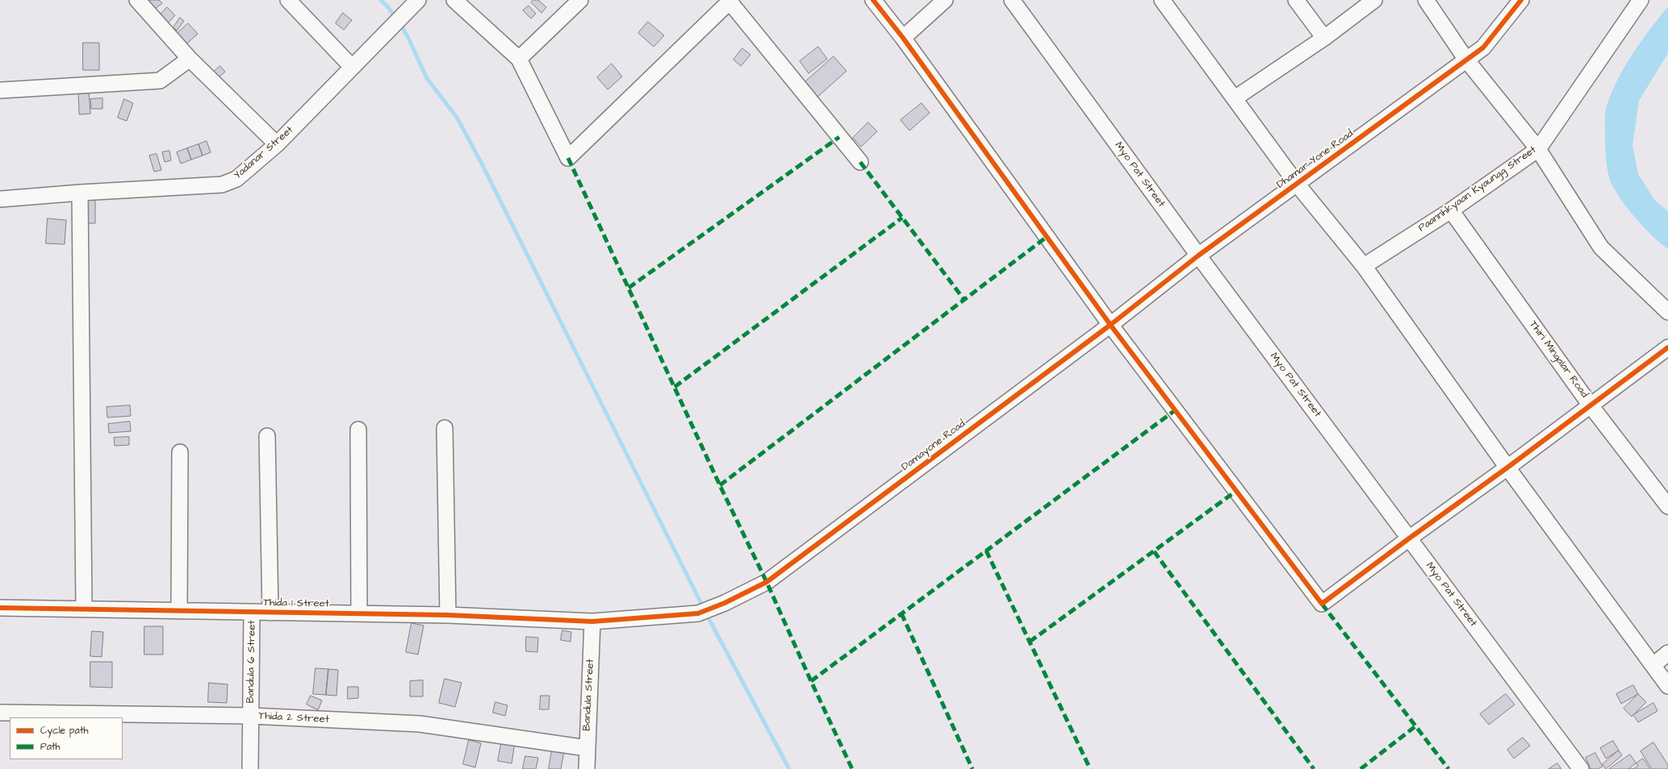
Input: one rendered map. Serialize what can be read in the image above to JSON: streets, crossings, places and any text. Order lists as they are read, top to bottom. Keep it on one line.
{"streets":{"street":["Yadanar Street","Dhamar Yone Road","Myo Pat Street","Paannhkyaan Kyaungg Street","Thiri Mingalar Road","Damayone Road","Thida 1 Street","Bandula 6 Street","Bandula Street","Thida 2 Street"]},"crossings":[["Dhamar Yone Road","Myo Pat Street"],["Dhamar Yone Road","Damayone Road"],["Paannhkyaan Kyaungg Street","Thiri Mingalar Road"],["Damayone Road","Thida 1 Street"],["Thida 1 Street","Bandula 6 Street"],["Thida 1 Street","Bandula Street"],["Bandula 6 Street","Thida 2 Street"],["Bandula Street","Thida 2 Street"]],"legend":["Cycle path","Path"]}
